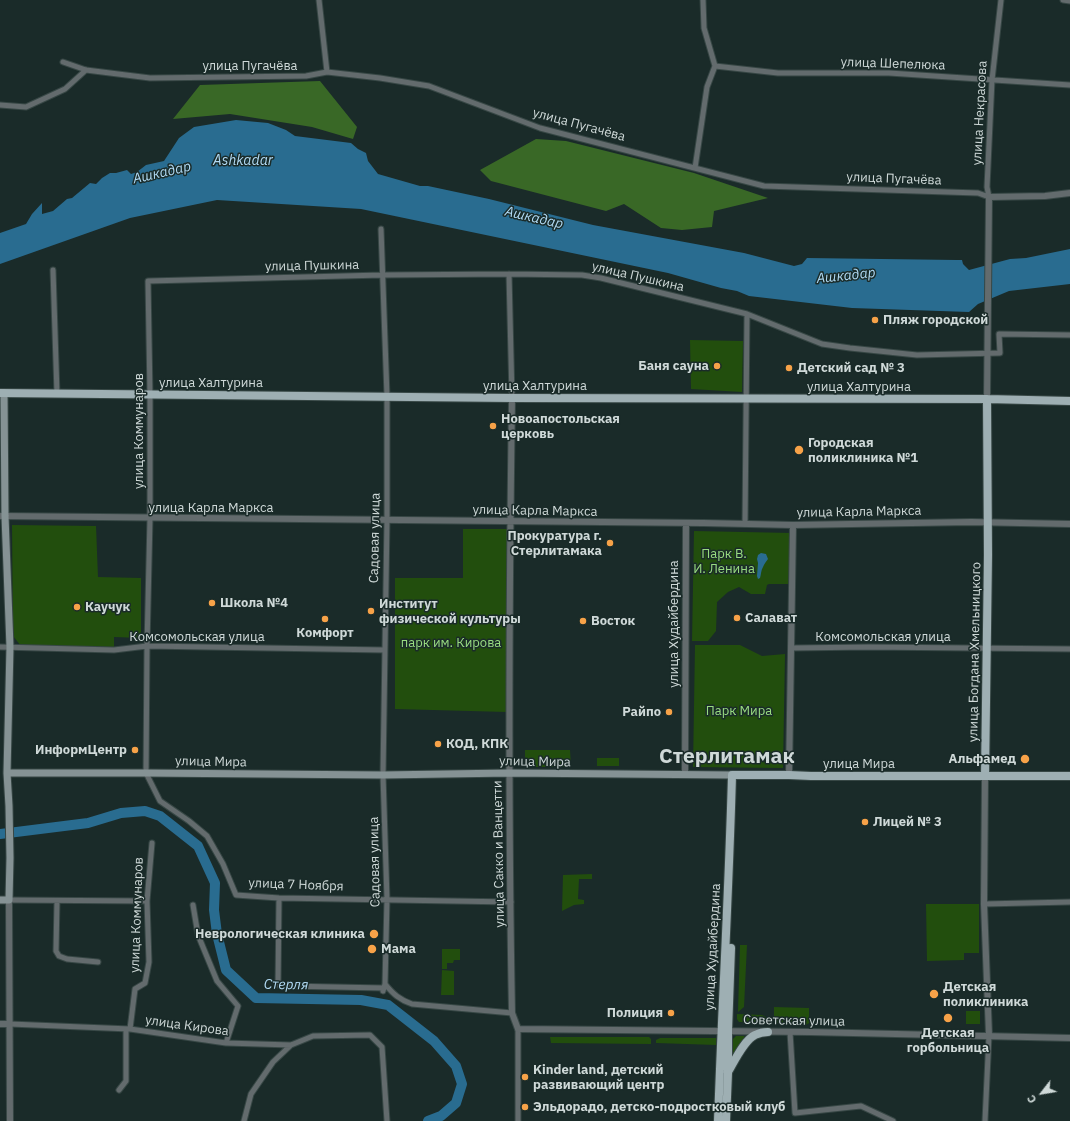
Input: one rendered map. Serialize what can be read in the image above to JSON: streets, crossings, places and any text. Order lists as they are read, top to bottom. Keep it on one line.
{"streets":{"main road":["улица Халтурина","улица Худайбердина","улица Богдана Хмельницкого","улица Мира"],"street":["улица Шепелюка","улица Пугачёва","улица Некрасова","улица Пушкина","улица Коммунаров","улица Карла Маркса","Садовая улица","Комсомольская улица","улица Сакко и Ванцетти","улица 7 Ноября","Советская улица","улица Кирова"]},"crossings":[["улица Шепелюка","улица Некрасова"],["улица Пугачёва","улица Некрасова"],["улица Некрасова","улица Богдана Хмельницкого"],["улица Пушкина","улица Коммунаров"],["улица Пушкина","Садовая улица"],["улица Пушкина","улица Богдана Хмельницкого"],["улица Пушкина","улица Сакко и Ванцетти"],["улица Халтурина","улица Коммунаров"],["улица Халтурина","Садовая улица"],["улица Халтурина","улица Богдана Хмельницкого"],["улица Халтурина","улица Сакко и Ванцетти"],["улица Коммунаров","улица Карла Маркса"],["улица Коммунаров","Комсомольская улица"],["улица Коммунаров","улица Мира"],["улица Коммунаров","улица 7 Ноября"],["улица Коммунаров","улица Кирова"],["улица Карла Маркса","Садовая улица"],["улица Карла Маркса","улица Худайбердина"],["улица Карла Маркса","улица Богдана Хмельницкого"],["улица Карла Маркса","улица Сакко и Ванцетти"],["Садовая улица","Комсомольская улица"],["Садовая улица","улица Мира"],["Садовая улица","улица 7 Ноября"],["улица Худайбердина","улица Мира"],["улица Худайбердина","Советская улица"],["Комсомольская улица","улица Богдана Хмельницкого"],["улица Богдана Хмельницкого","улица Мира"],["улица Богдана Хмельницкого","Советская улица"],["улица Мира","улица Сакко и Ванцетти"],["улица Мира","улица 7 Ноября"],["улица Сакко и Ванцетти","улица 7 Ноября"],["улица Сакко и Ванцетти","Советская улица"]],"districts":["Стерлитамак"],"water":["Ashkadar","Ашкадар","Стерля"],"parks":["Парк В. И. Ленина","парк им. Кирова","Парк Мира"],"places":["Пляж городской","Баня сауна","Детский сад № 3","Новоапостольская церковь","Городская поликлиника №1","Прокуратура г. Стерлитамака","Школа №4","Каучук","Институт физической культуры","Салават","Комфорт","Восток","Райпо","КОД, КПК","ИнформЦентр","Альфамед","Лицей № 3","Неврологическая клиника","Мама","Детская поликлиника","Полиция","Детская горбольница","Kinder land, детский развивающий центр","Эльдорадо, детско-подростковый клуб"],"north":"bottom left"}
